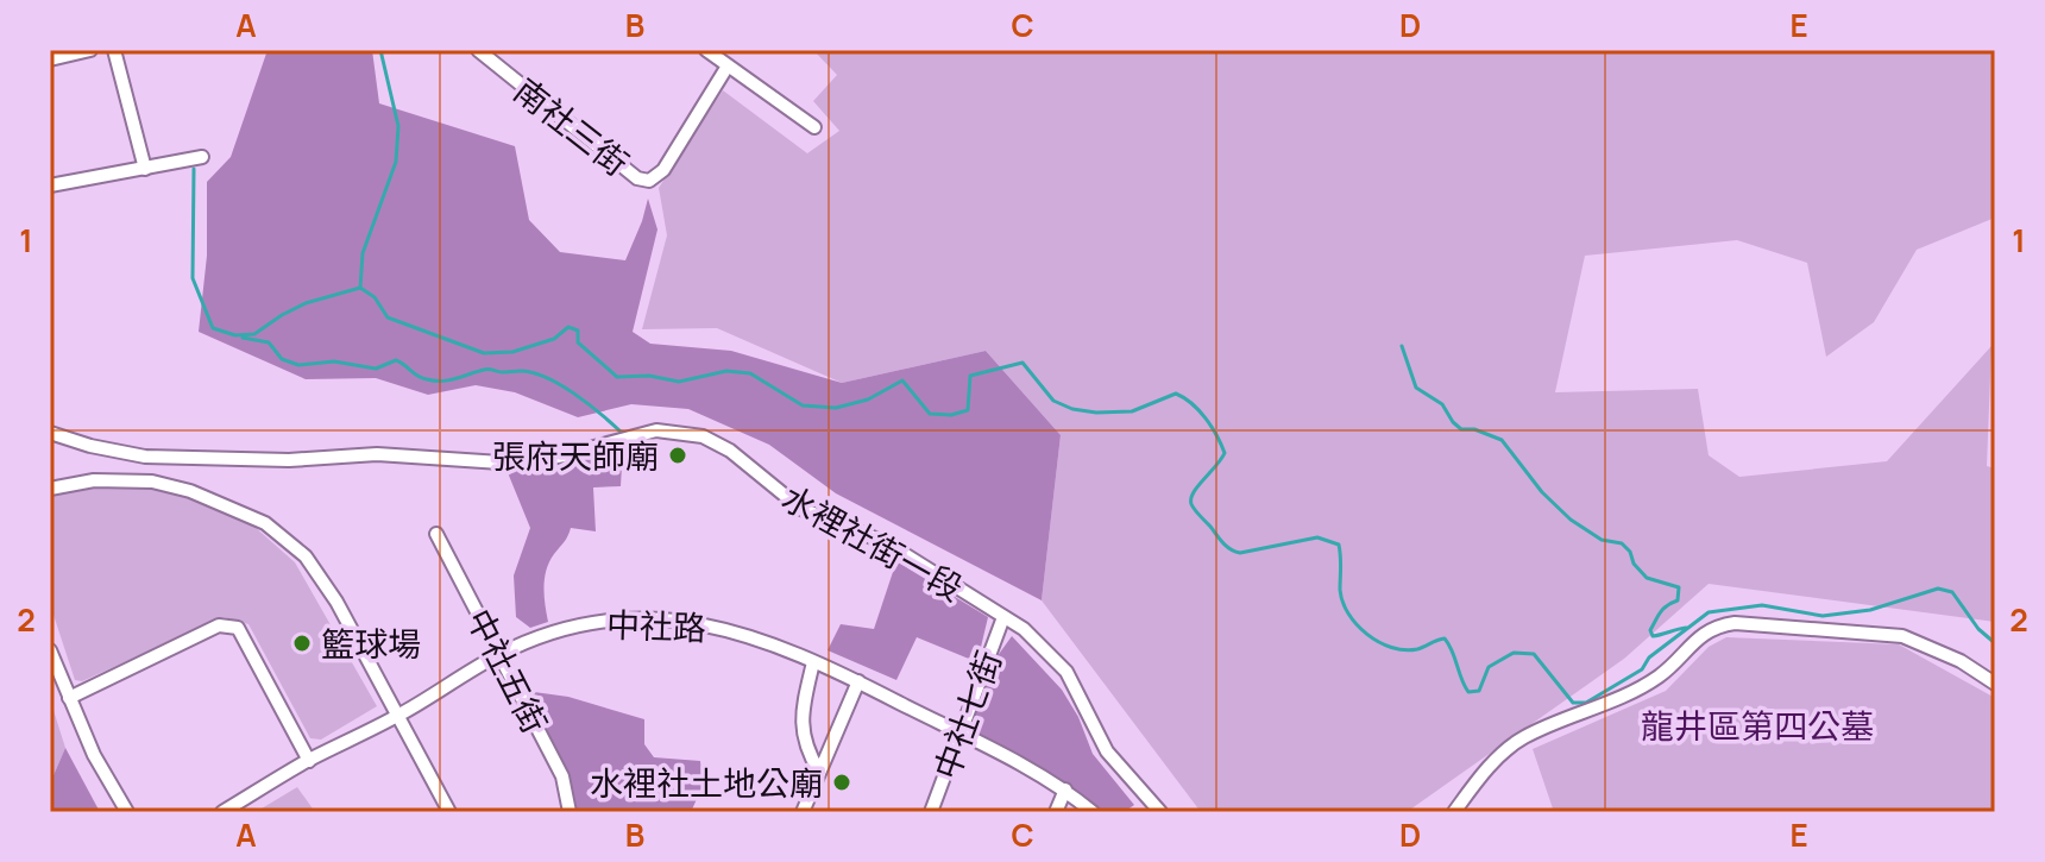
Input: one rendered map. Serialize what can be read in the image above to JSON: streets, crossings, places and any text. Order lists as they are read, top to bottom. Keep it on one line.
{"streets":{"street":["南社三街","水裡社街一段","中社路","中社五街","中社七街"]},"crossings":[["水裡社街一段","中社七街"],["中社路","中社五街"],["中社路","中社七街"]],"parks":["龍井區第四公墓"],"places":["張府天師廟","籃球場","水裡社土地公廟"],"grid":{"columns":["A","B","C","D","E"],"rows":["1","2"]}}
